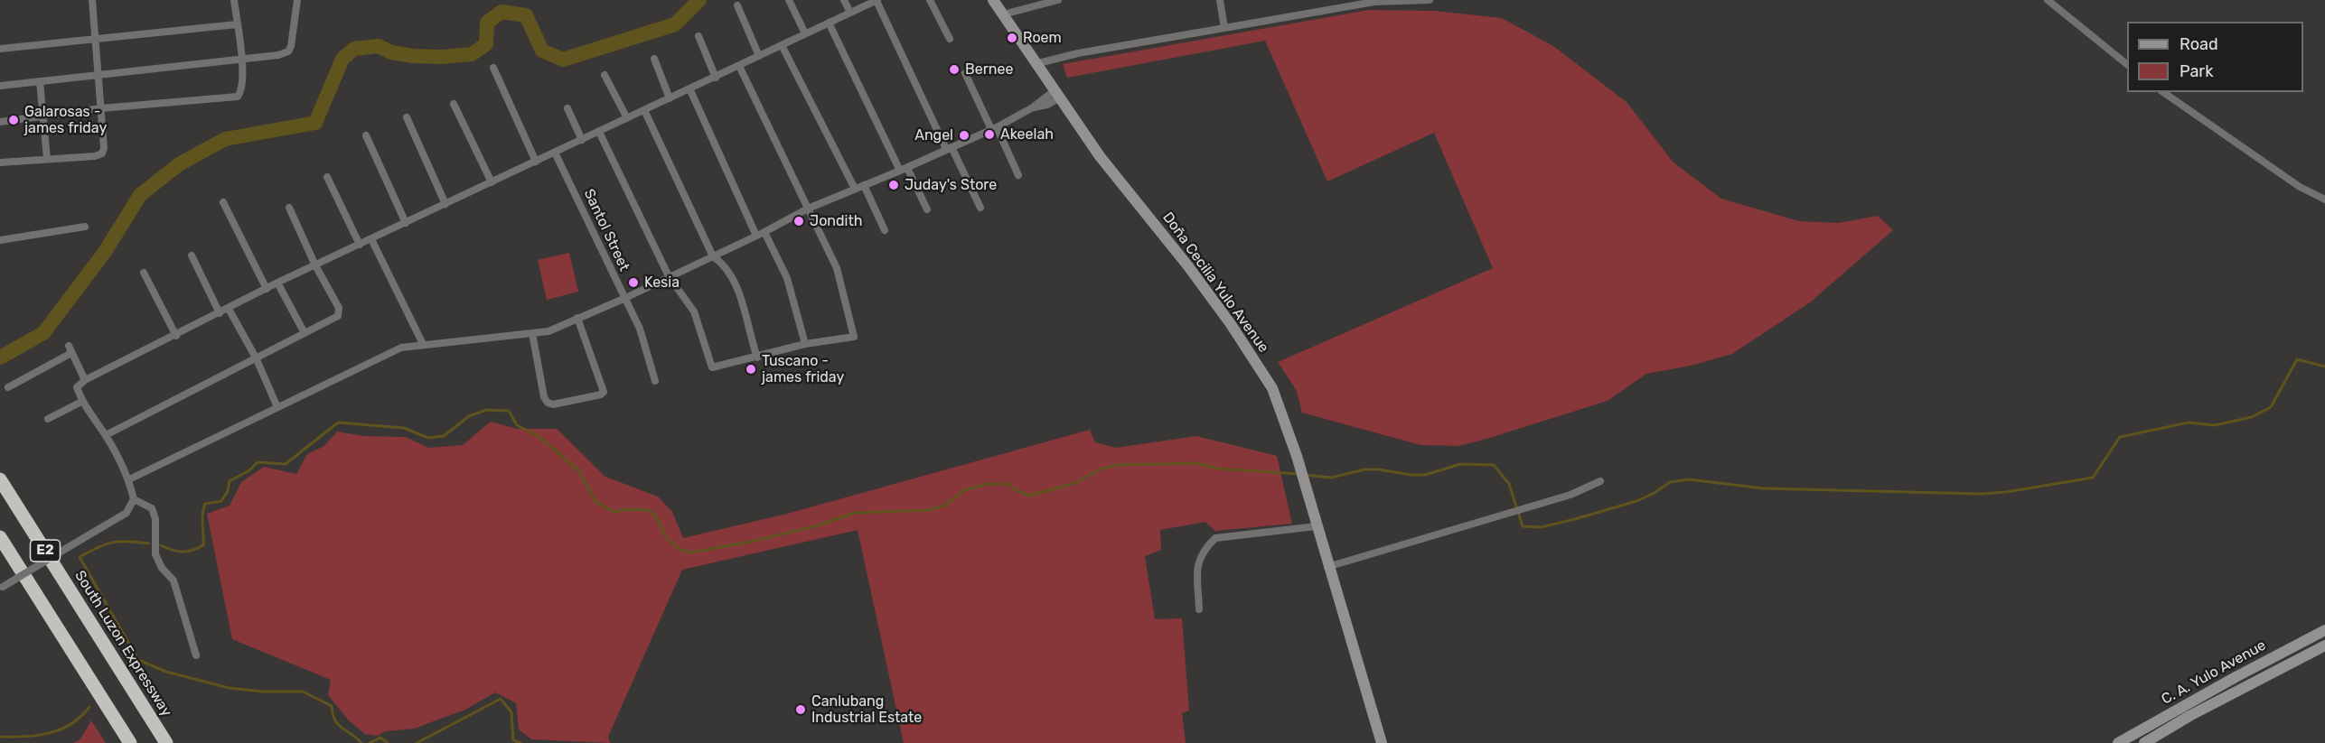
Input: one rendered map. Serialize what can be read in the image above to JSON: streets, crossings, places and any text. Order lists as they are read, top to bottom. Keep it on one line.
{"streets":{"highway":["E2","South Luzon Expressway"],"main road":["Doña Cecilia Yulo Avenue","C. A. Yulo Avenue"],"street":["Santol Street"]},"places":["Roem","Bernee","Galarosas - james friday","Akeelah","Angel","Juday's Store","Jondith","Kesia","Tuscano - james friday","Canlubang Industrial Estate"],"legend":["Road","Park"]}
